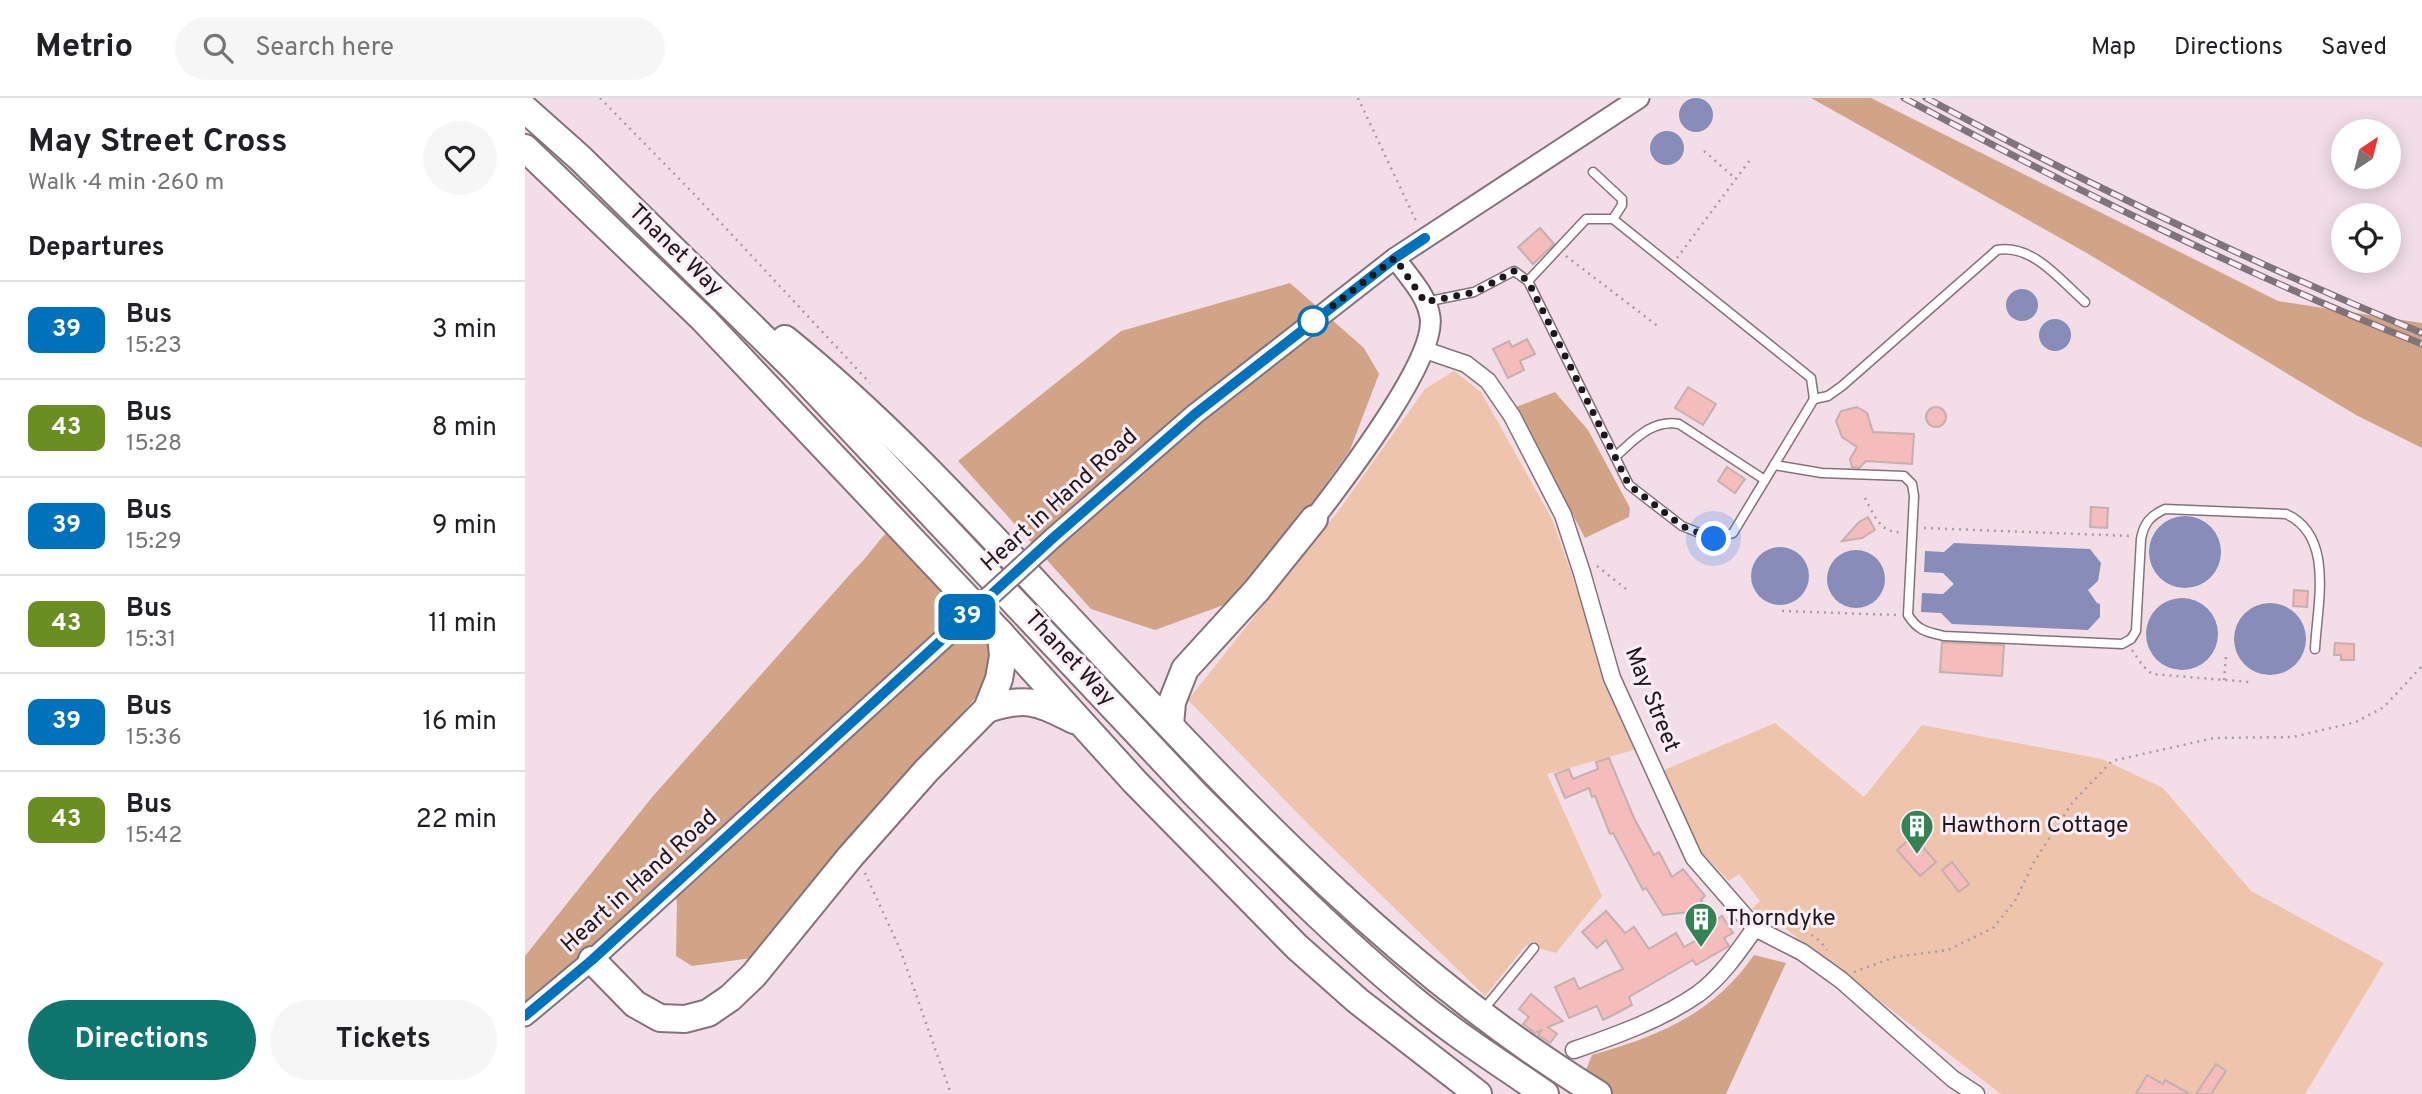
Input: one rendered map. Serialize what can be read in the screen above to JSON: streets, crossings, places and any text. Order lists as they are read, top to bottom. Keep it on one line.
{"streets":{"highway":["Thanet Way"],"street":["Heart in Hand Road","May Street"]},"places":{"building":["Hawthorn Cottage","Thorndyke"]},"lines":["bus line 39"],"north":"top right","page":{"header":"Metrio","search":"Search here","nav":["Map","Directions","Saved"],"heading":[["May Street Cross","Walk · 4 min · 260 m"],"Departures"],"on_map":"39","list":[{"mark":"39","name":"Bus","note":"15:23","value":"3 min"},{"mark":"43","name":"Bus","note":"15:28","value":"8 min"},{"mark":"39","name":"Bus","note":"15:29","value":"9 min"},{"mark":"43","name":"Bus","note":"15:31","value":"11 min"},{"mark":"39","name":"Bus","note":"15:36","value":"16 min"},{"mark":"43","name":"Bus","note":"15:42","value":"22 min"}],"buttons":["Directions","Tickets"]}}
